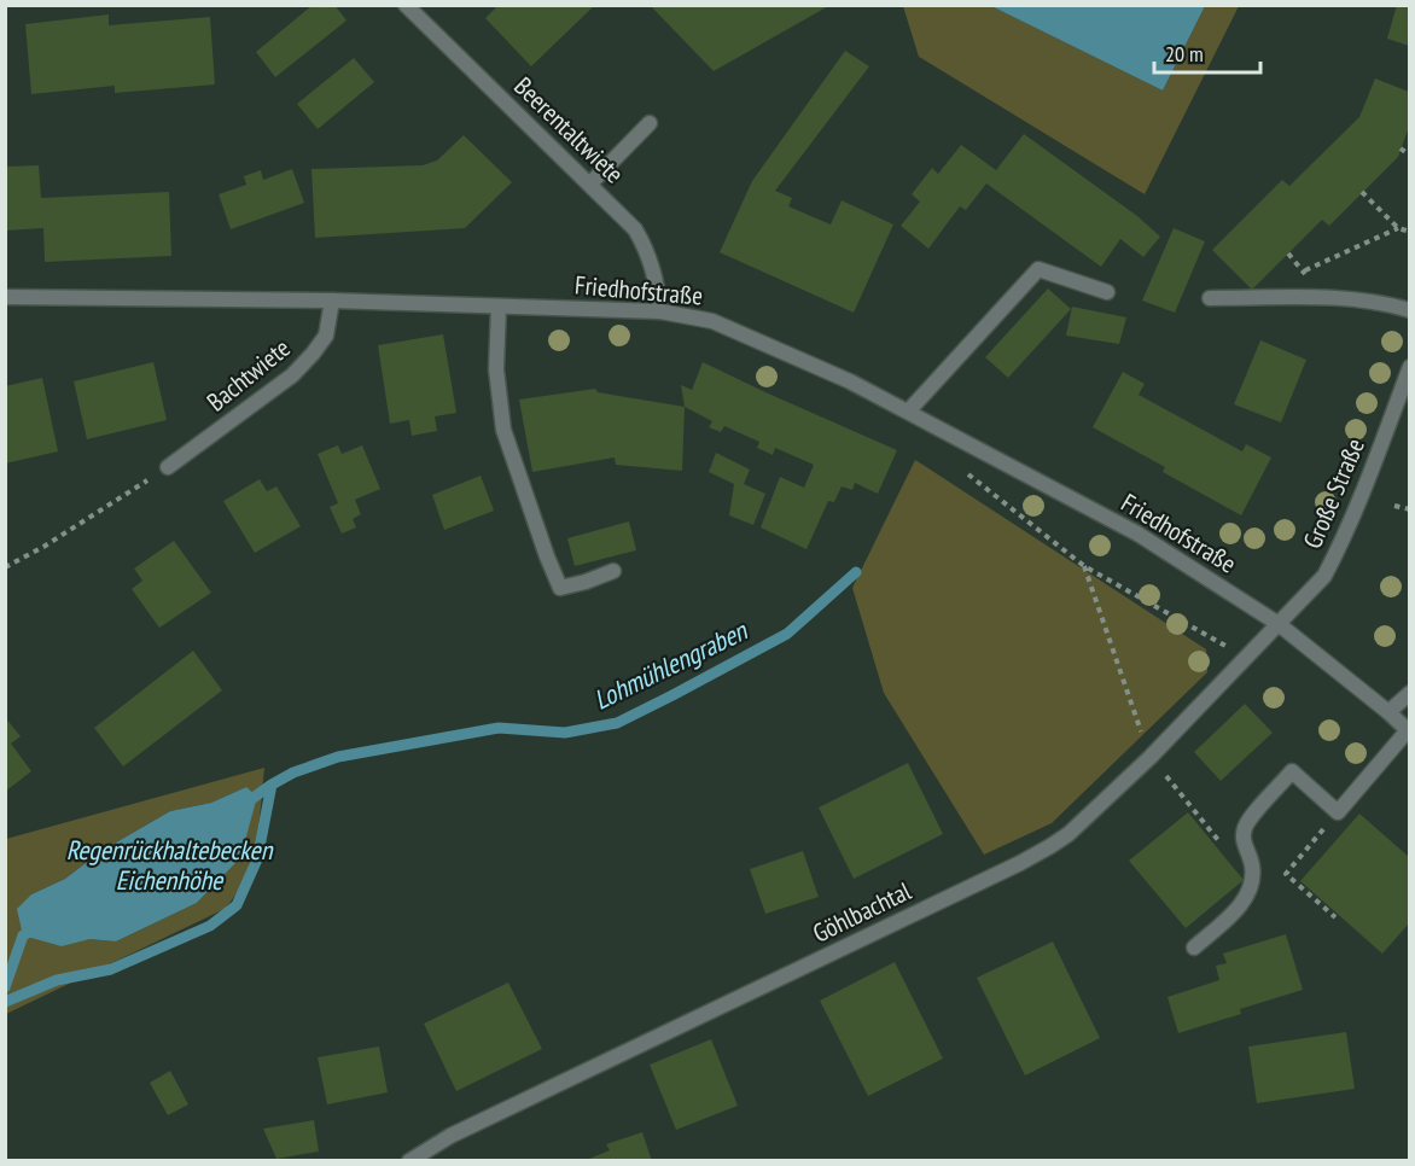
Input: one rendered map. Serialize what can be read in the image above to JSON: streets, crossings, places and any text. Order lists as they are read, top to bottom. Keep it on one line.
{"streets":{"street":["Beerentaltwiete","Friedhofstraße","Bachtwiete","Große Straße","Göhlbachtal"]},"crossings":[["Beerentaltwiete","Friedhofstraße"],["Friedhofstraße","Bachtwiete"],["Friedhofstraße","Große Straße"],["Friedhofstraße","Göhlbachtal"],["Große Straße","Göhlbachtal"]],"water":["Lohmühlengraben","Regenrückhaltebecken Eichenhöhe"],"scale_bar":"20 m"}
